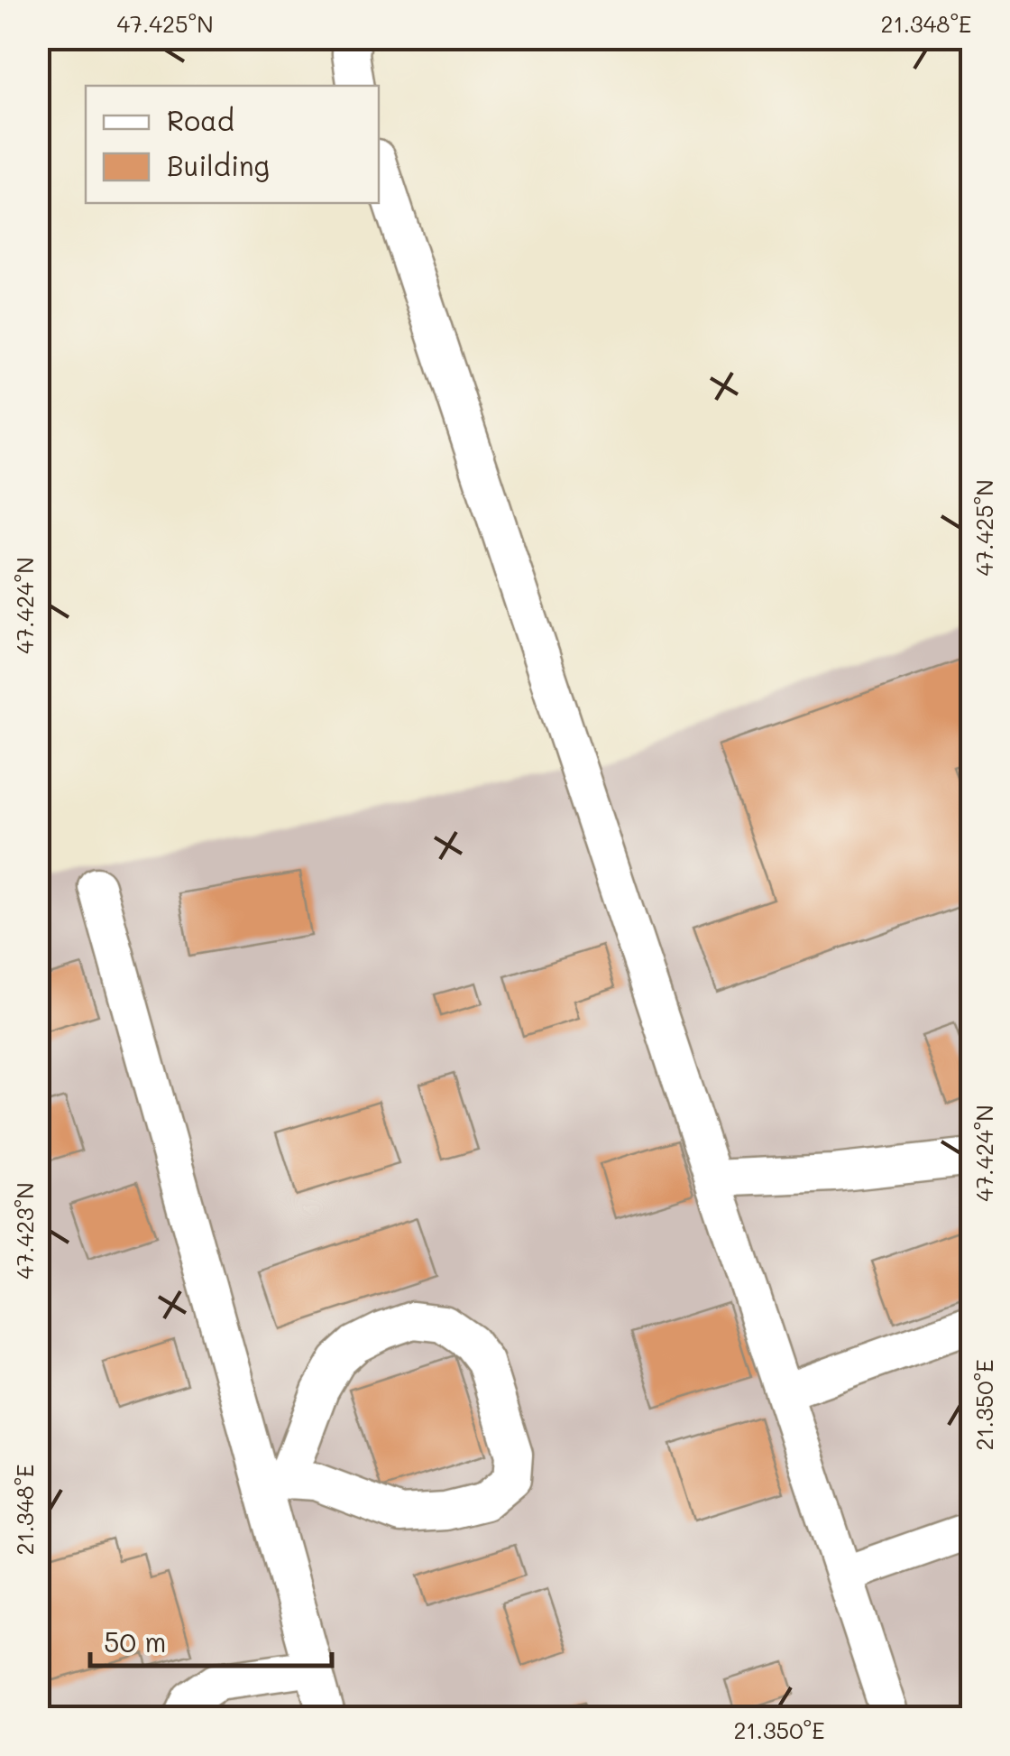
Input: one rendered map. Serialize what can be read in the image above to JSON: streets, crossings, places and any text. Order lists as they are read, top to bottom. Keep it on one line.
{"legend":["Road","Building"],"scale_bar":"50 m","coordinates":["47.425°N","21.348°E","47.424°N","47.423°N","21.350°E"]}
